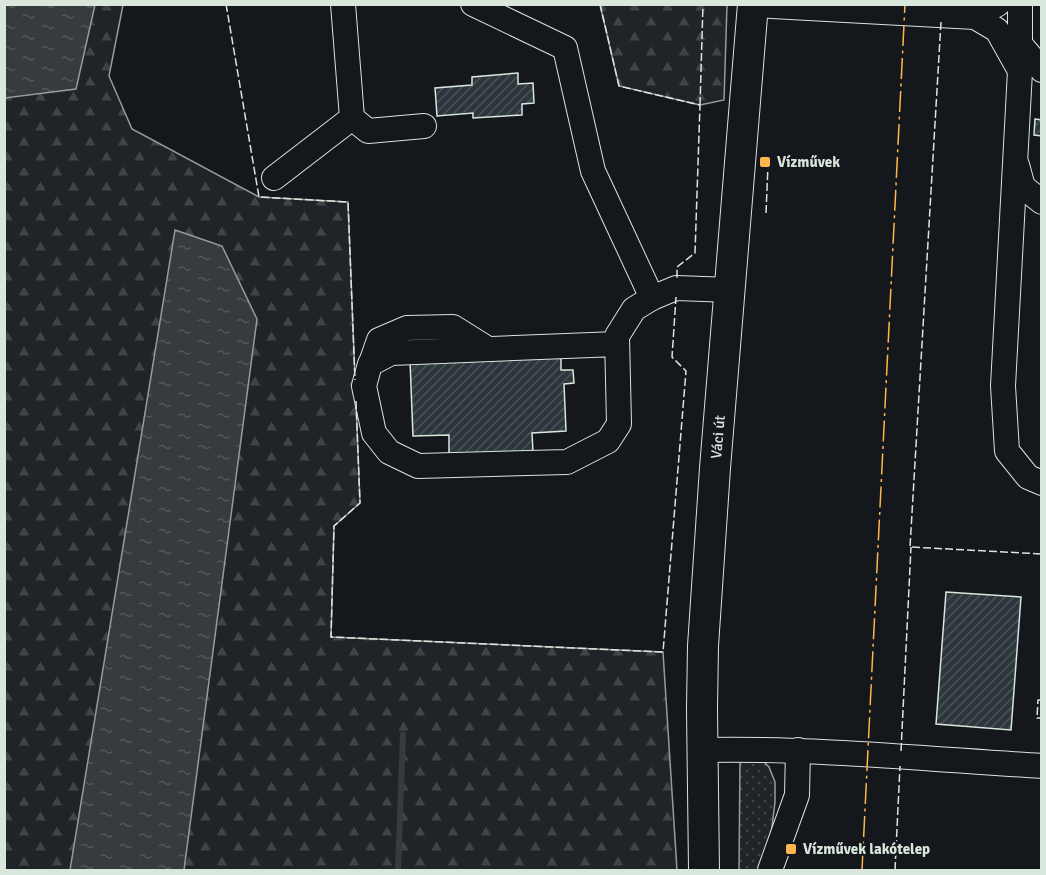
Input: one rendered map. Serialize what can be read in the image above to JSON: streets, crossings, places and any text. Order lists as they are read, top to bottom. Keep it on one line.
{"streets":{"main road":["Váci út"]},"places":{"transit":["Vízművek","Vízművek lakótelep"]}}
